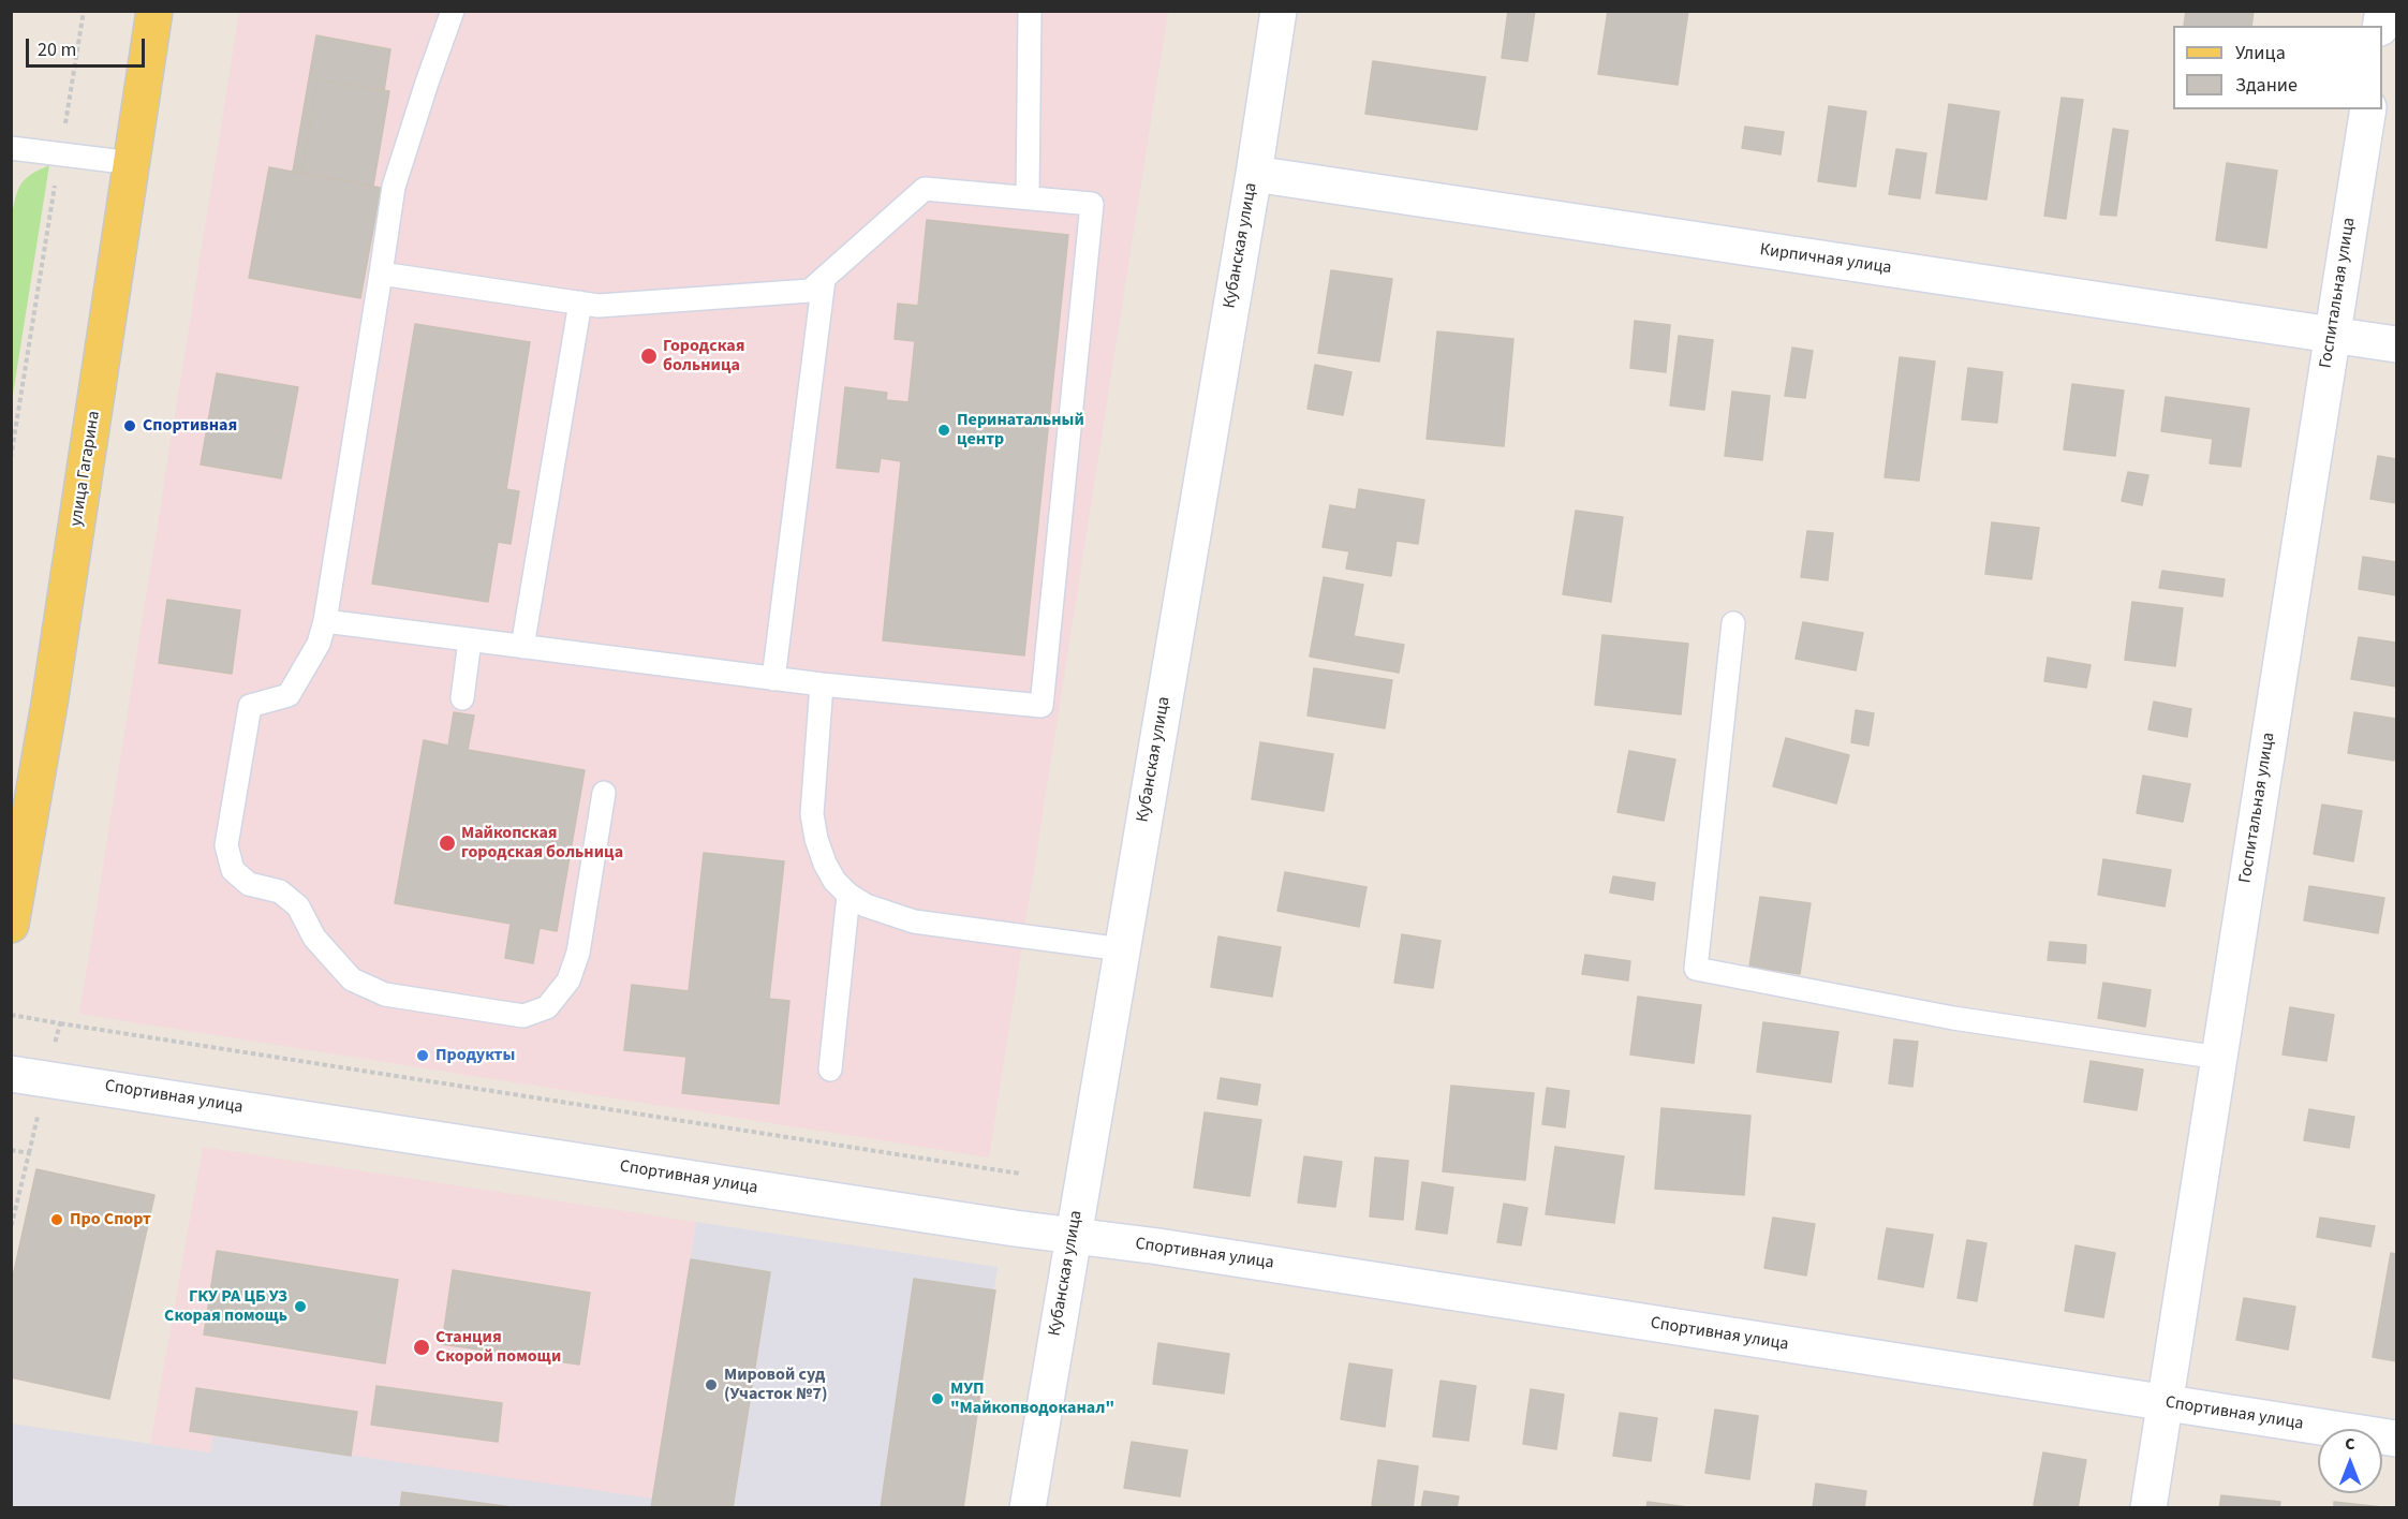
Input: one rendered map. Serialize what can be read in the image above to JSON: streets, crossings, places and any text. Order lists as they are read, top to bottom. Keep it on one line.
{"streets":{"main road":["улица Гагарина"],"street":["Кубанская улица","Кирпичная улица","Госпитальная улица","Спортивная улица"]},"crossings":[["Кубанская улица","Кирпичная улица"],["Кубанская улица","Спортивная улица"],["Кирпичная улица","Госпитальная улица"],["Госпитальная улица","Спортивная улица"]],"places":["Городская больница","Спортивная","Перинатальный центр","Майкопская городская больница","Продукты","Про Спорт","ГКУ РА ЦБ УЗ Скорая помощь","Станция Скорой помощи","Мировой суд (Участок №7)","МУП \"Майкопводоканал\""],"legend":["Улица","Здание"],"scale_bar":"20 m","north":"top"}
